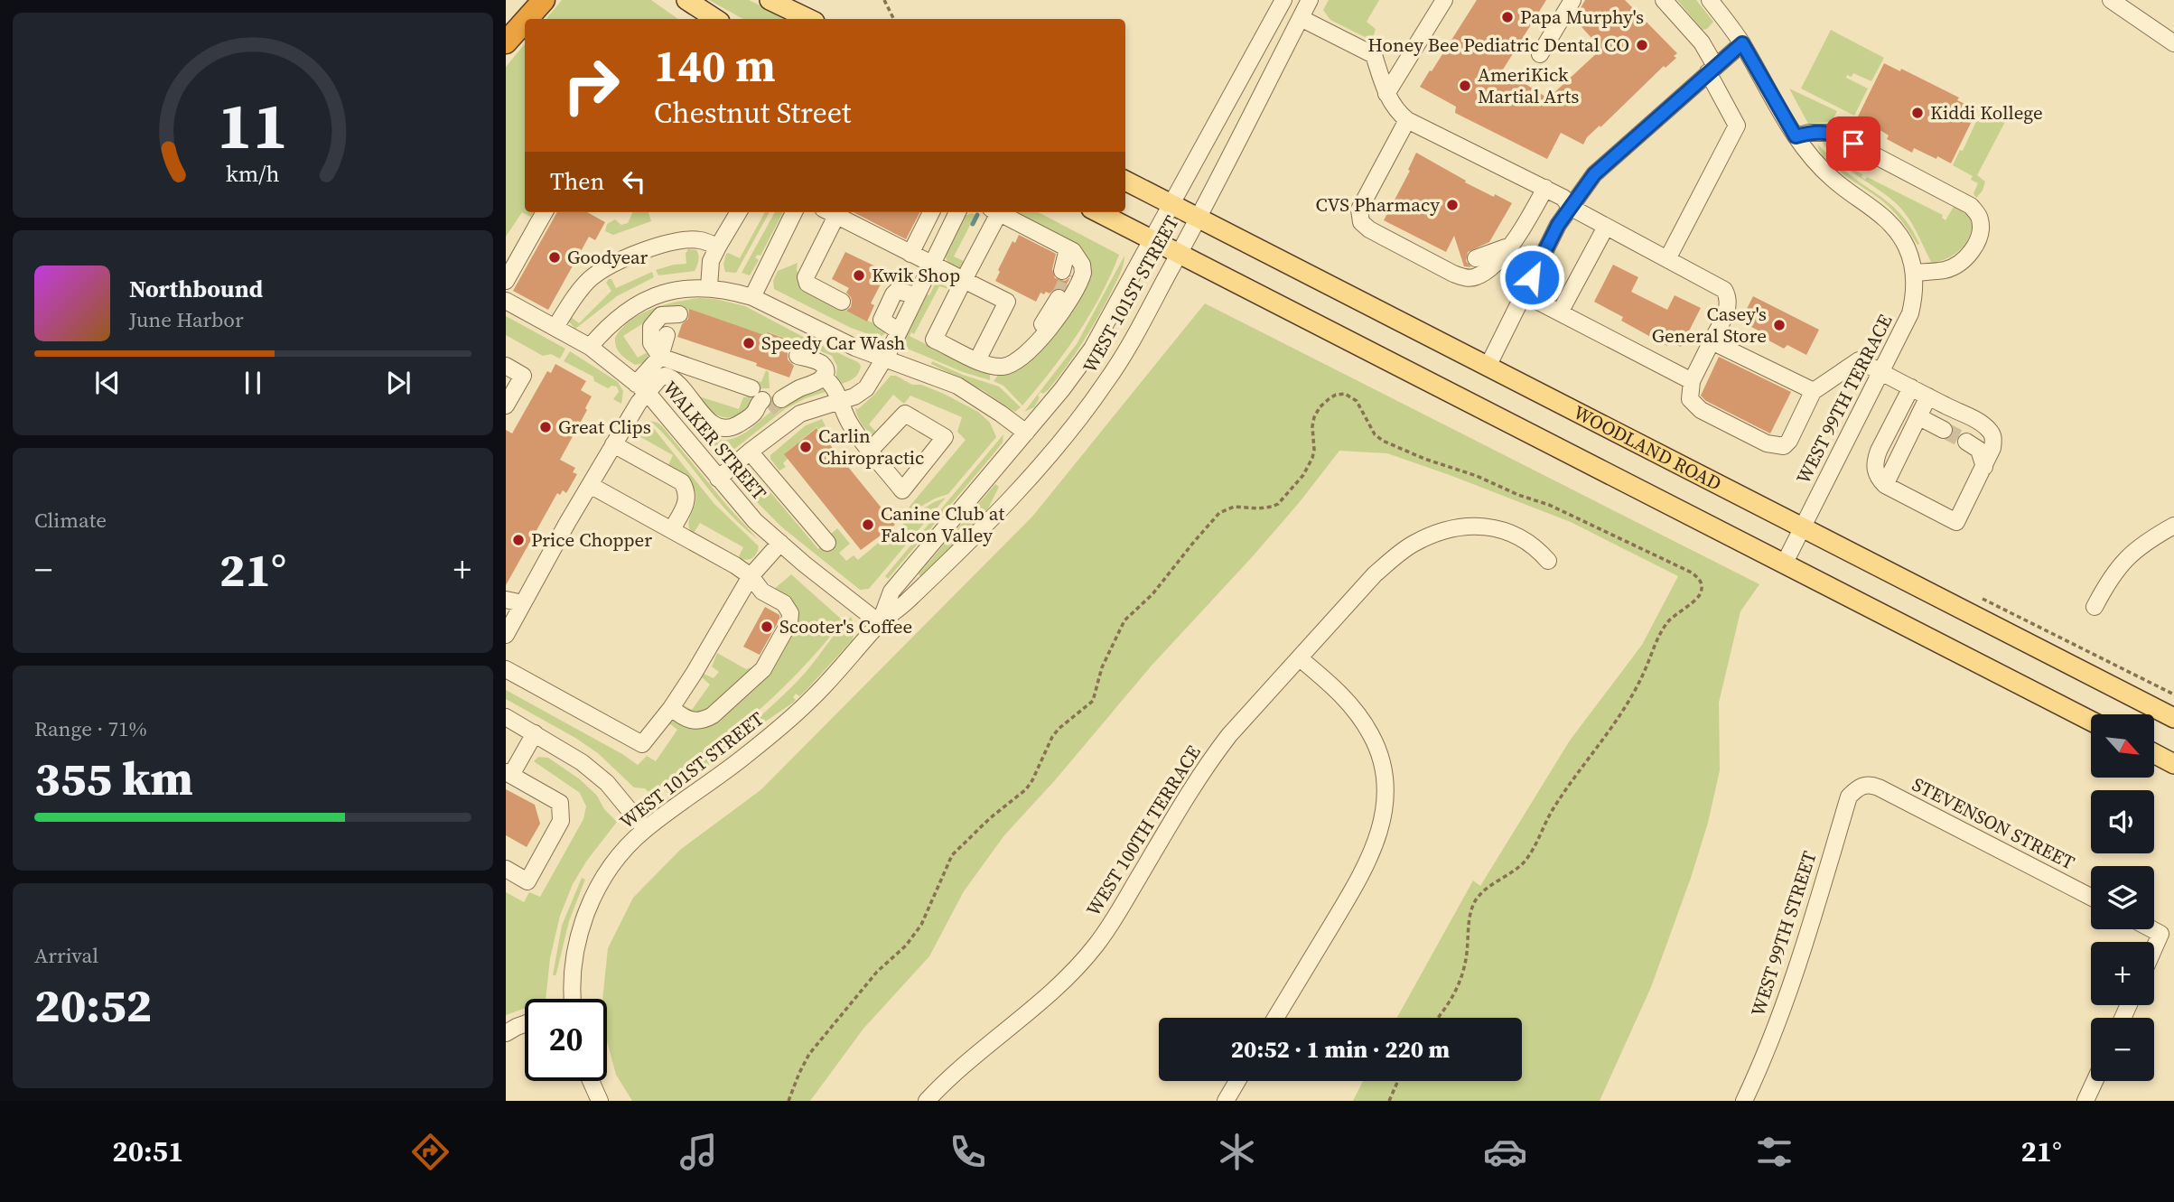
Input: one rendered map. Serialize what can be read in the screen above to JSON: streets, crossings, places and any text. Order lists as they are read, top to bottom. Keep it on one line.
{"streets":{"main road":["WOODLAND ROAD"],"street":["WEST 101ST STREET","WEST 99TH TERRACE","WALKER STREET","STEVENSON STREET","WEST 100TH TERRACE","WEST 99TH STREET"]},"crossings":[["WEST 101ST STREET","WALKER STREET"],["WEST 101ST STREET","WOODLAND ROAD"],["WEST 99TH TERRACE","WOODLAND ROAD"],["STEVENSON STREET","WEST 99TH STREET"]],"places":["Papa Murphy's","Honey Bee Pediatric Dental CO","AmeriKick Martial Arts","Kiddi Kollege","CVS Pharmacy","Goodyear","Kwik Shop","Casey's General Store","Speedy Car Wash","Great Clips","Carlin Chiropractic","Canine Club at Falcon Valley","Price Chopper","Scooter's Coffee"],"north":"bottom right","page":{"turn":["140 m","Chestnut Street"],"then":"Then","song":["Northbound","June Harbor"],"tile":["Climate",["Range · 71%","355 km"],["Arrival","20:52"]],"heat":["−","21°","+"],"map_buttons":["+","−"],"limit":"20","trip":"20:52 · 1 min · 220 m","tabs":["20:51","21°"],"gauge":["11","km/h"]}}
